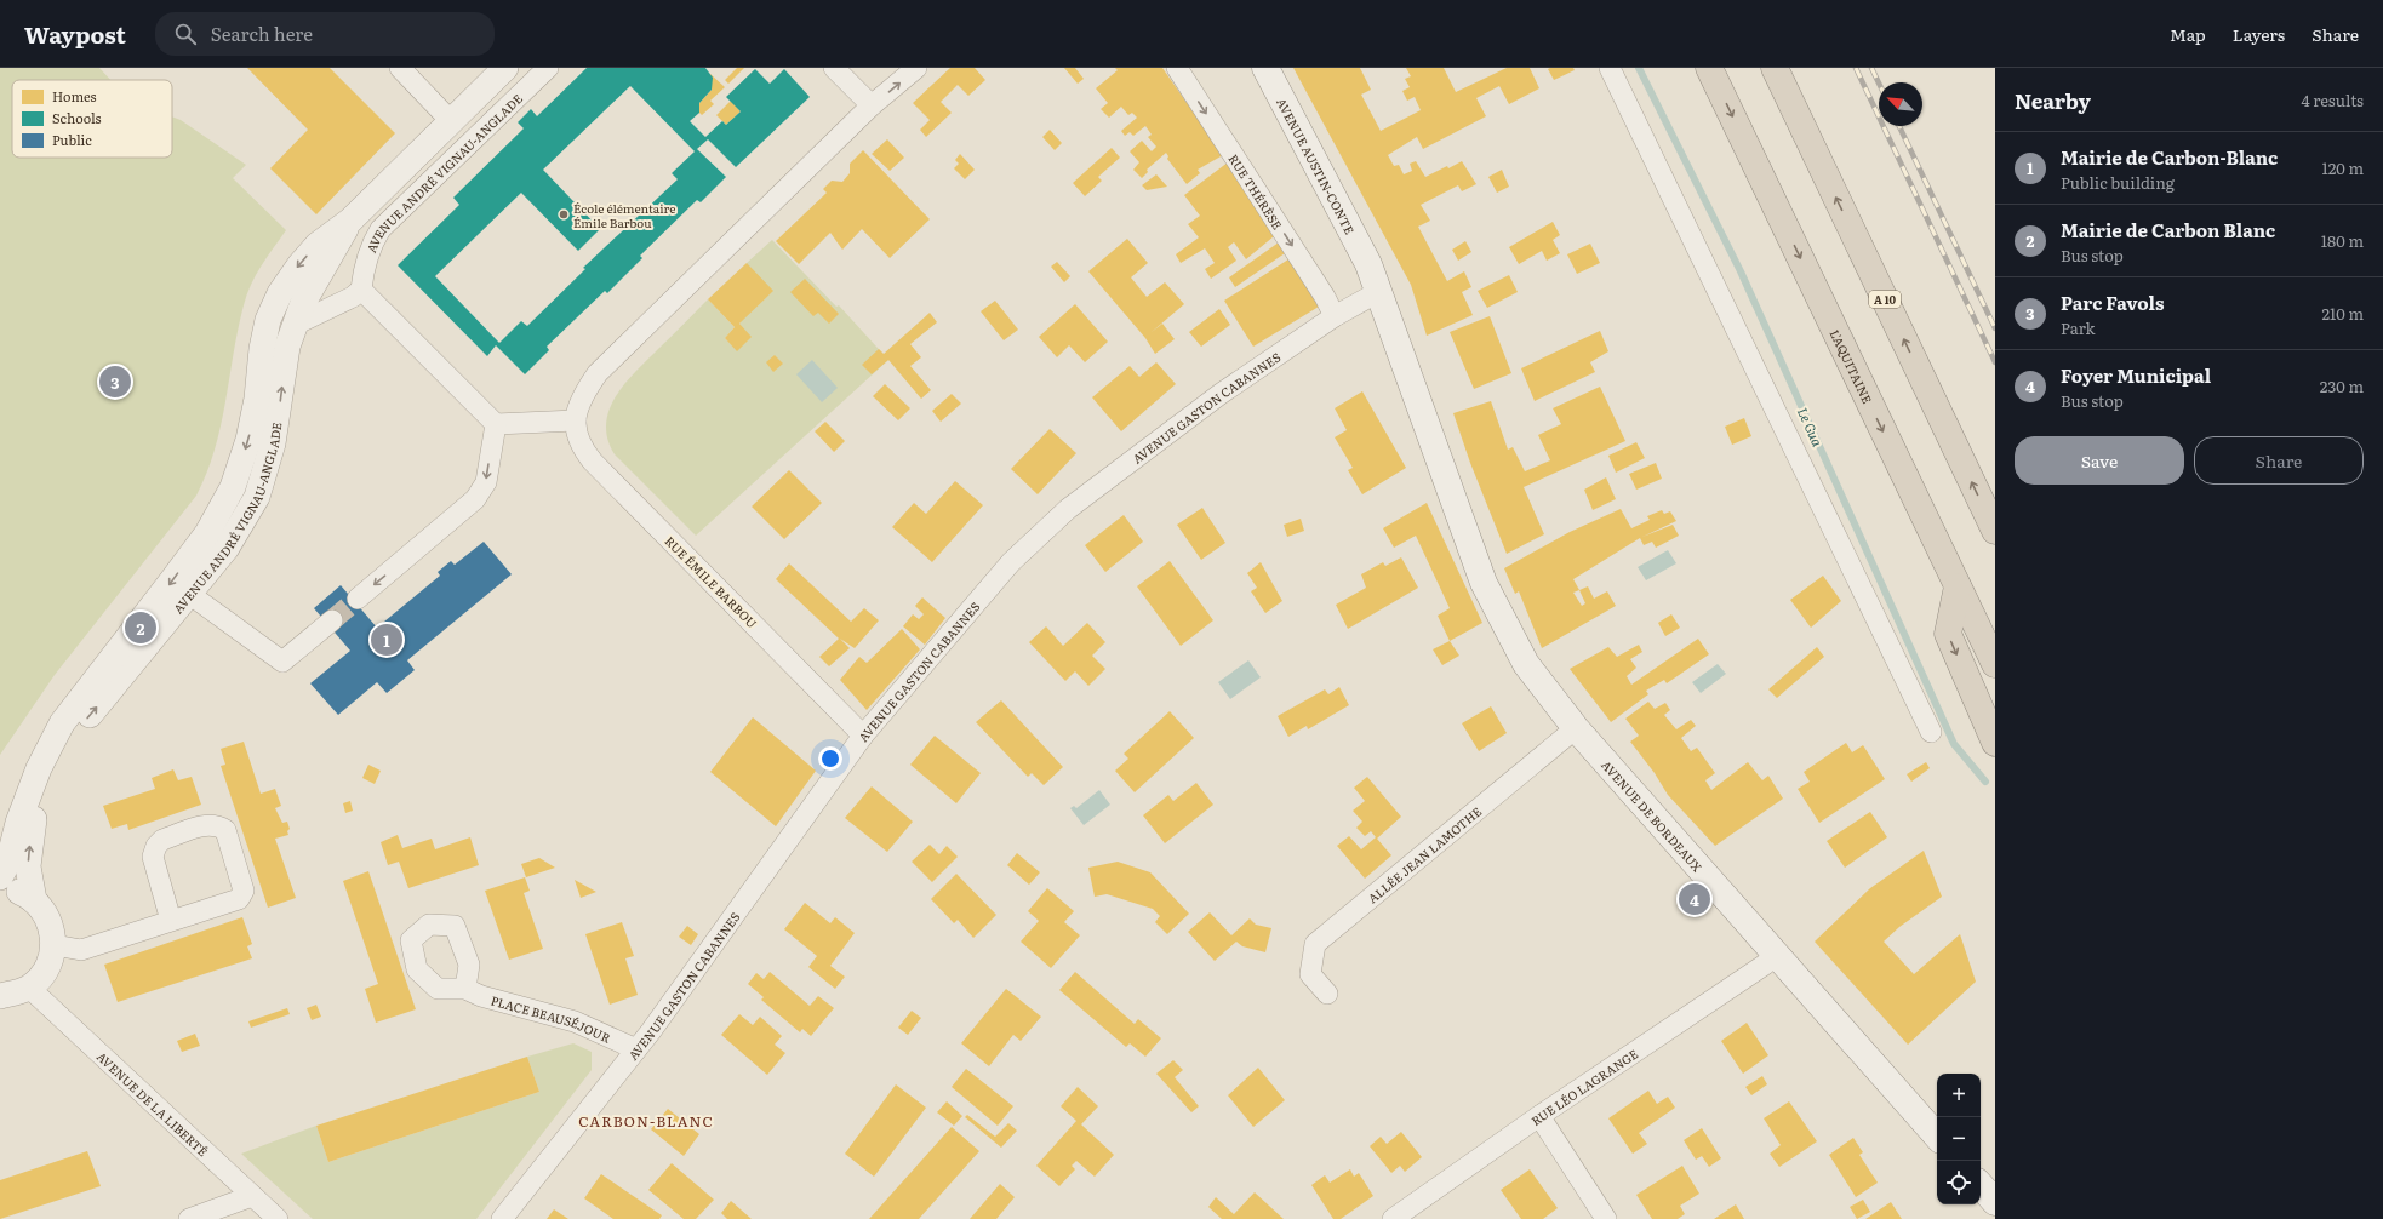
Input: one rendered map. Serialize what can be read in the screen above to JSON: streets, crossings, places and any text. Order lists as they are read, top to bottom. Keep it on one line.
{"streets":{"highway":["A 10","L'AQUITAINE"],"main road":["AVENUE AUSTIN-CONTE","AVENUE DE BORDEAUX"],"street":["AVENUE ANDRÉ VIGNAU-ANGLADE","RUE THÉRÈSE","AVENUE GASTON CABANNES","RUE ÉMILE BARBOU","ALLÉE JEAN LAMOTHE","PLACE BEAUSÉJOUR","RUE LÉO LAGRANGE","AVENUE DE LA LIBERTÉ"]},"crossings":[["AVENUE AUSTIN-CONTE","AVENUE GASTON CABANNES"],["AVENUE AUSTIN-CONTE","AVENUE DE BORDEAUX"],["RUE THÉRÈSE","AVENUE GASTON CABANNES"],["AVENUE GASTON CABANNES","RUE ÉMILE BARBOU"],["AVENUE GASTON CABANNES","AVENUE DE BORDEAUX"],["AVENUE GASTON CABANNES","PLACE BEAUSÉJOUR"],["AVENUE DE BORDEAUX","ALLÉE JEAN LAMOTHE"],["AVENUE DE BORDEAUX","RUE LÉO LAGRANGE"]],"one_way":["RUE THÉRÈSE"],"districts":["CARBON-BLANC"],"water":["Le Gua"],"places":["École élémentaire Émile Barbou"],"legend":["Homes","Schools","Public"],"north":"top left","page":{"header":"Waypost","search":"Search here","nav":["Map","Layers","Share"],"heading":["Nearby","4 results"],"list":[{"mark":"1","name":"Mairie de Carbon-Blanc","note":"Public building","value":"120 m"},{"mark":"2","name":"Mairie de Carbon Blanc","note":"Bus stop","value":"180 m"},{"mark":"3","name":"Parc Favols","note":"Park","value":"210 m"},{"mark":"4","name":"Foyer Municipal","note":"Bus stop","value":"230 m"}],"pins":["3","2","1","4"],"buttons":["Save","Share"],"map_buttons":["+","−"]}}
